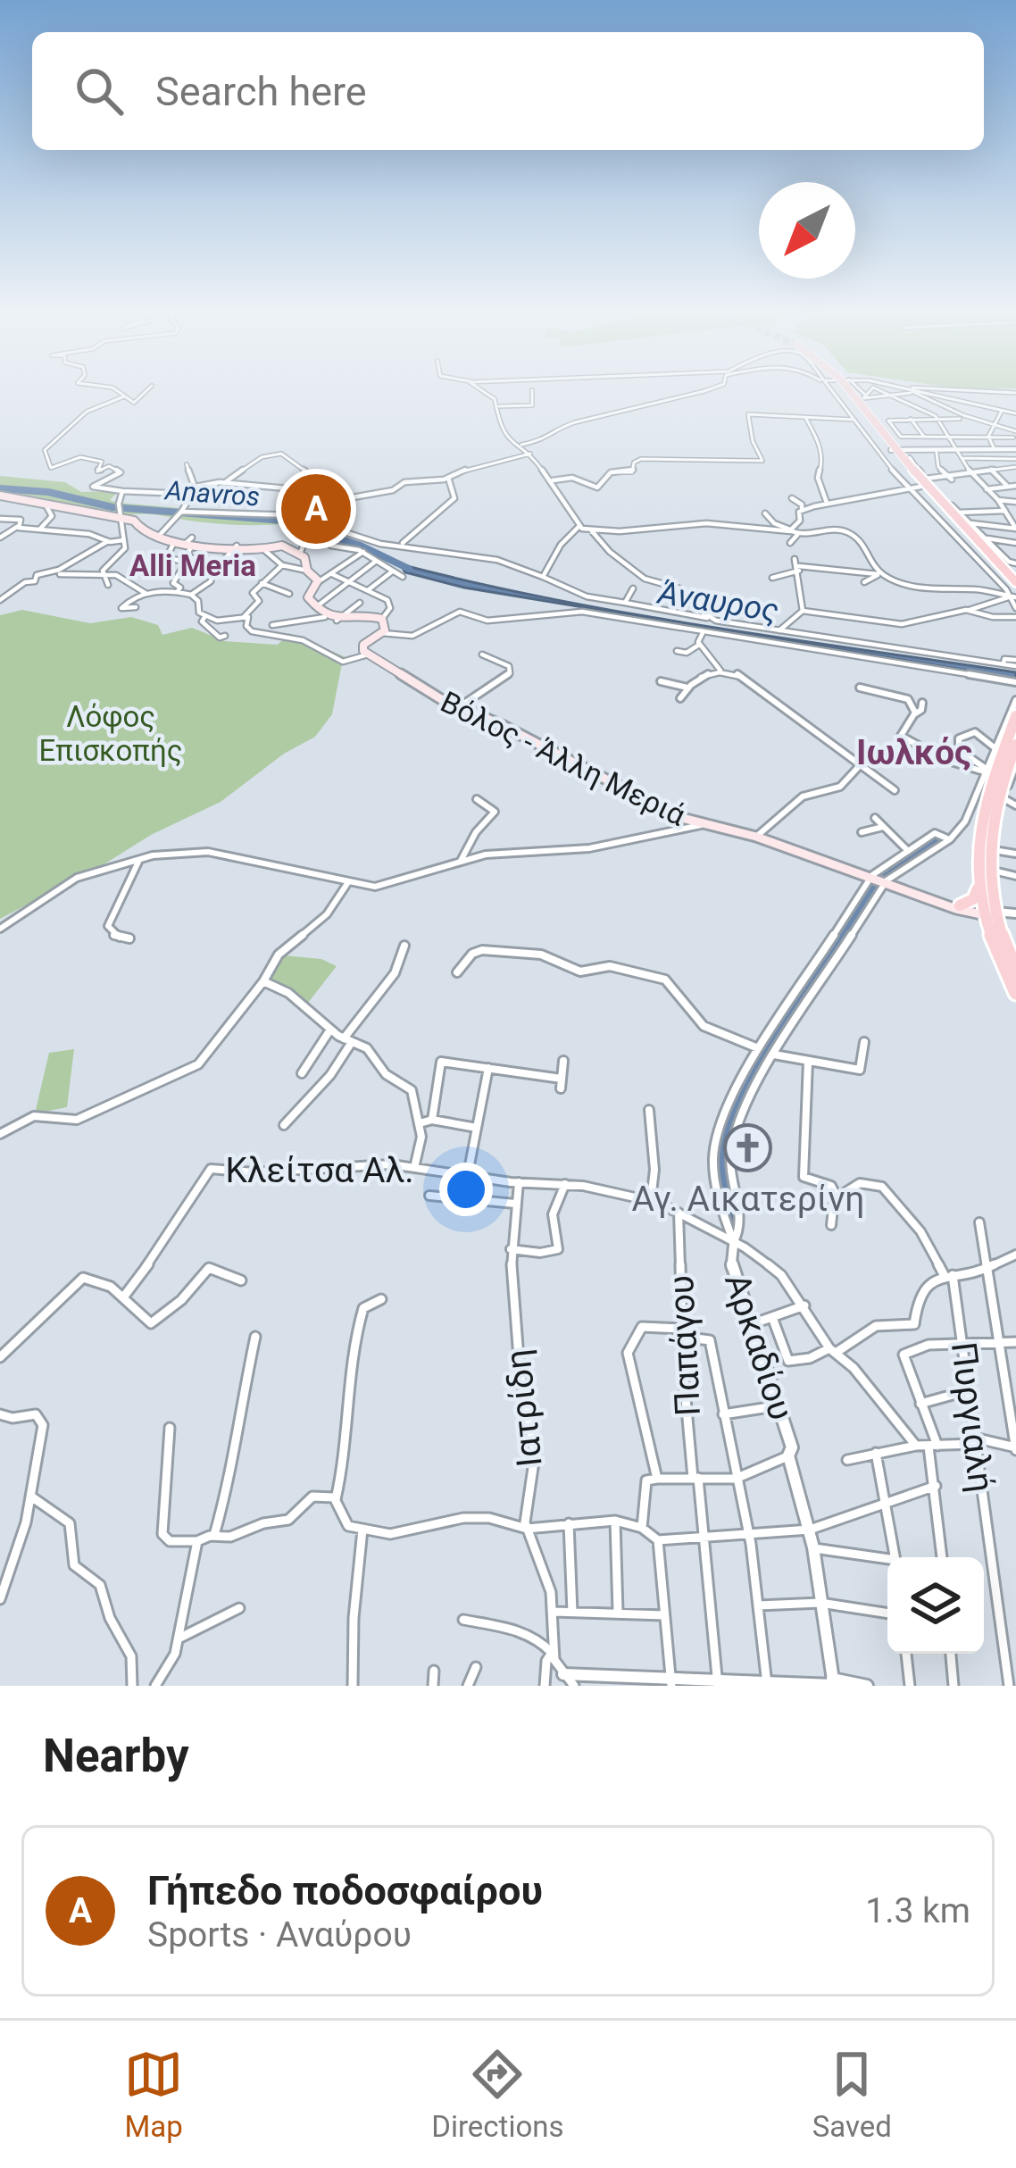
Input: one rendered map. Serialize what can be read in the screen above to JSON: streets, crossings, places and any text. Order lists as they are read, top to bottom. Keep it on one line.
{"streets":{"main road":["Βόλος - Άλλη Μεριά"],"street":["Κλείτσα Αλ.","Παπάγου","Αρκαδίου","Ιατρίδη","Πυργιαλή"]},"crossings":[["Κλείτσα Αλ.","Παπάγου"],["Κλείτσα Αλ.","Αρκαδίου"],["Κλείτσα Αλ.","Ιατρίδη"]],"districts":["Alli Meria","Ιωλκός"],"water":["Anavros","Άναυρος"],"parks":["Λόφος Επισκοπής"],"places":{"church":["Αγ. Αικατερίνη"]},"north":"bottom left","page":{"search":"Search here","pins":"A","heading":"Nearby","list":[{"mark":"A","name":"Γήπεδο ποδοσφαίρου","note":"Sports · Αναύρου","value":"1.3 km"}],"nav":["Map","Directions","Saved"]}}
